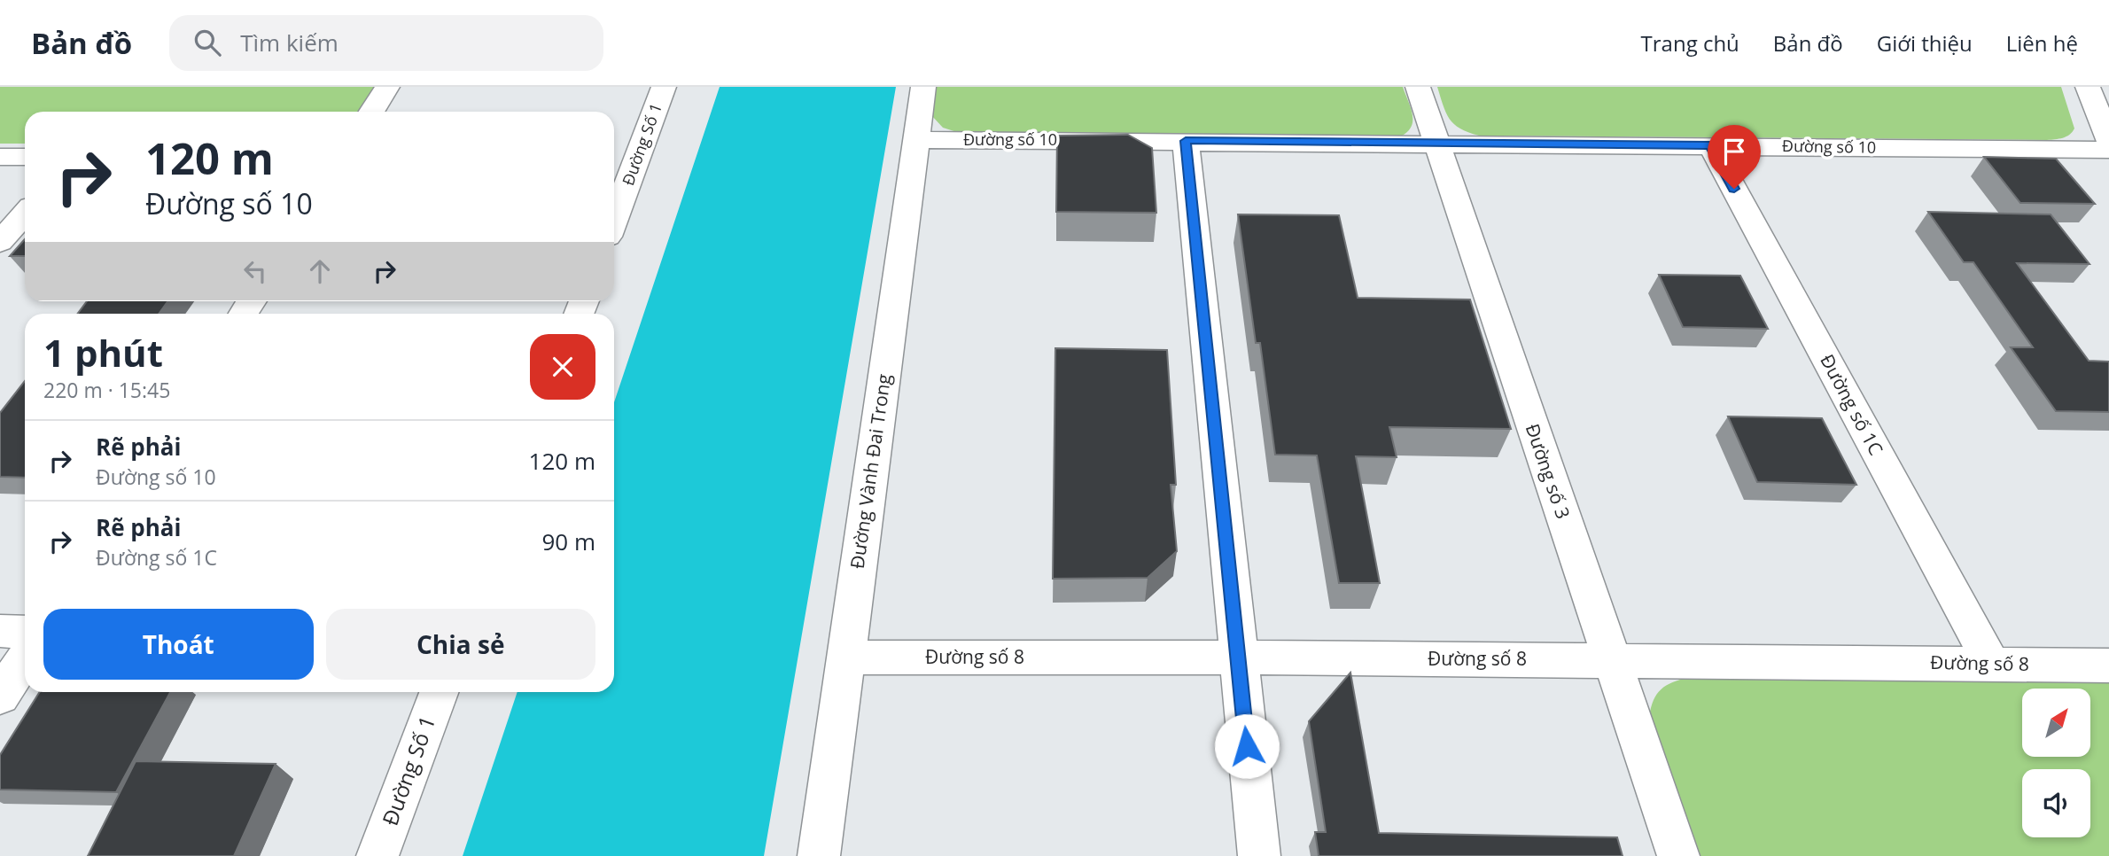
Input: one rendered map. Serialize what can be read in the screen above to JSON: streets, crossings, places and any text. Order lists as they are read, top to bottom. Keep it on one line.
{"streets":{"street":["Đường số 10","Đường Số 1","Đường số 1C","Đường Vành Đai Trong","Đường số 3","Đường số 8"]},"crossings":[["Đường số 10","Đường số 1C"],["Đường số 10","Đường Vành Đai Trong"],["Đường số 10","Đường số 3"],["Đường số 1C","Đường số 8"],["Đường Vành Đai Trong","Đường số 8"],["Đường số 3","Đường số 8"]],"north":"top right","page":{"header":"Bản đồ","search":"Tìm kiếm","nav":["Trang chủ","Bản đồ","Giới thiệu","Liên hệ"],"turn":["120 m","Đường số 10"],"heading":["1 phút","220 m · 15:45"],"list":[{"name":"Rẽ phải","note":"Đường số 10","value":"120 m"},{"name":"Rẽ phải","note":"Đường số 1C","value":"90 m"}],"buttons":["Thoát","Chia sẻ"]}}
